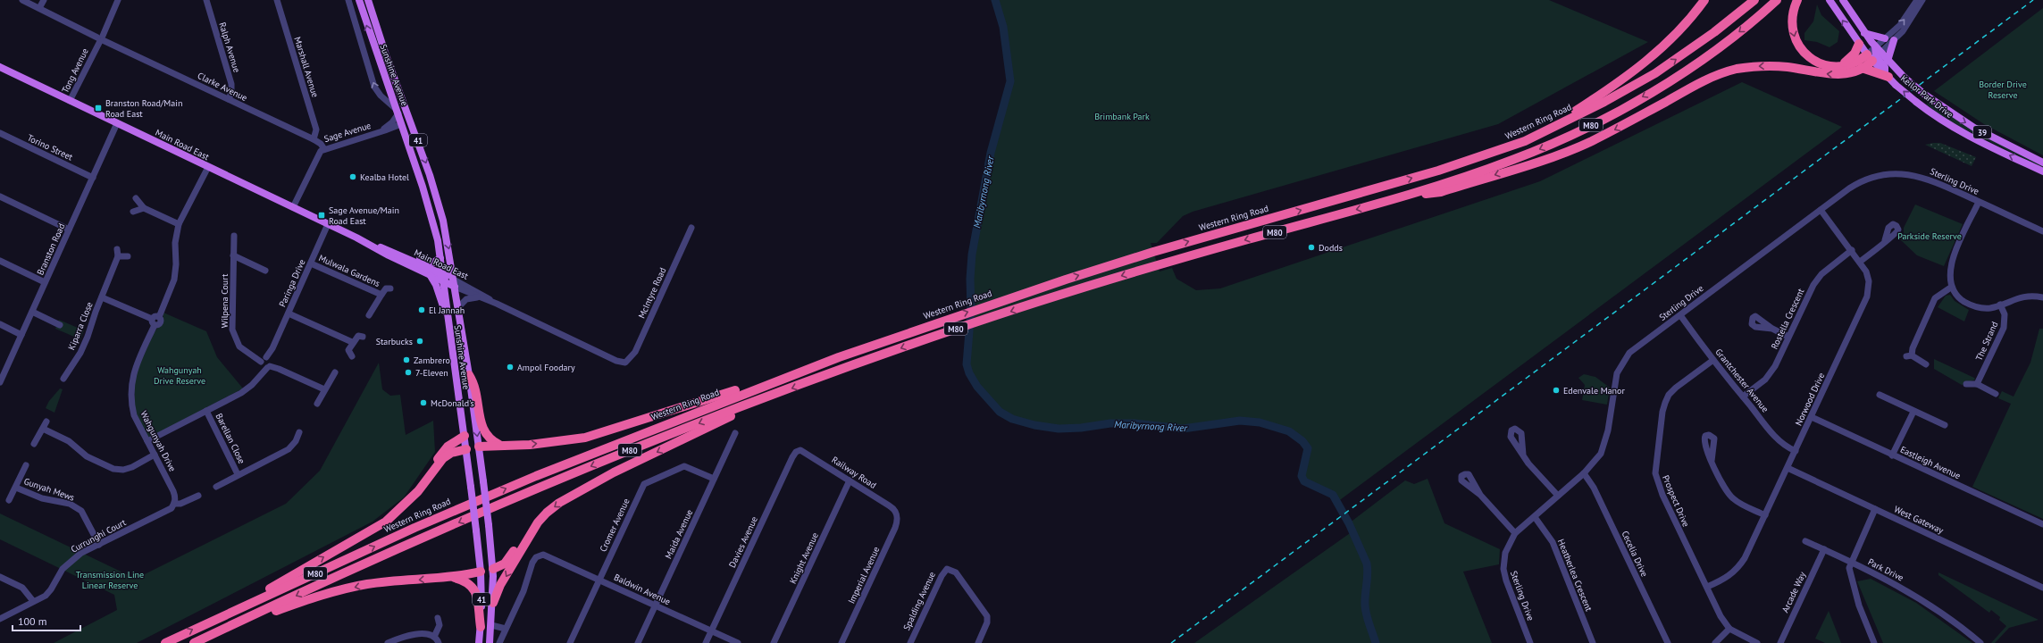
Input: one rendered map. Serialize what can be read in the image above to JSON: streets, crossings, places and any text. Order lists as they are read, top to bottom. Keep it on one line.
{"streets":{"highway":["Western Ring Road","M80"],"main road":["Sunshine Avenue","Keilor Park Drive","39","41","Main Road East"],"street":["Ralph Avenue","Marshall Avenue","Tong Avenue","Clarke Avenue","Sage Avenue","Torino Street","Sterling Drive","Branston Road","Mulwala Gardens","Paringa Drive","McIntyre Road","Wilpena Court","Rostella Crescent","Kiparra Close","The Strand","Grantchester Avenue","Norwood Drive","Barellan Close","Wahgunyah Drive","Eastleigh Avenue","Railway Road","Gunyah Mews","Prospect Drive","West Gateway","Cromer Avenue","Maida Avenue","Currunghi Court","Davies Avenue","Cecelia Drive","Knight Avenue","Park Drive","Imperial Avenue","Heatherlea Crescent","Baldwin Avenue","Arcade Way","Spalding Avenue"]},"crossings":[["Ralph Avenue","Clarke Avenue"],["Marshall Avenue","Clarke Avenue"],["Tong Avenue","Clarke Avenue"],["Tong Avenue","Main Road East"],["Sunshine Avenue","Sage Avenue"],["Sunshine Avenue","41"],["Sunshine Avenue","Main Road East"],["Clarke Avenue","Sage Avenue"],["Sage Avenue","Main Road East"],["Main Road East","Branston Road"],["Main Road East","Paringa Drive"],["Main Road East","McIntyre Road"],["Torino Street","Branston Road"],["Sterling Drive","Grantchester Avenue"],["Sterling Drive","Norwood Drive"],["Sterling Drive","Cecelia Drive"],["Sterling Drive","Heatherlea Crescent"],["Mulwala Gardens","Paringa Drive"],["Paringa Drive","Wilpena Court"],["Paringa Drive","Barellan Close"],["Paringa Drive","Wahgunyah Drive"],["Rostella Crescent","Grantchester Avenue"],["Rostella Crescent","Norwood Drive"],["Kiparra Close","Wahgunyah Drive"],["Grantchester Avenue","Norwood Drive"],["Grantchester Avenue","Prospect Drive"],["Norwood Drive","Eastleigh Avenue"],["Norwood Drive","Prospect Drive"],["Norwood Drive","West Gateway"],["Wahgunyah Drive","Currunghi Court"],["Railway Road","Davies Avenue"],["Railway Road","Knight Avenue"],["Railway Road","Imperial Avenue"],["Gunyah Mews","Currunghi Court"],["Cromer Avenue","Maida Avenue"],["Cromer Avenue","Baldwin Avenue"],["Maida Avenue","Baldwin Avenue"],["Davies Avenue","Baldwin Avenue"],["Park Drive","Arcade Way"]],"water":["Maribyrnong River"],"parks":["Border Drive Reserve","Brimbank Park","Parkside Reserve","Wahgunyah Drive Reserve","Transmission Line Linear Reserve"],"places":{"transit":["Branston Road/Main Road East","Sage Avenue/Main Road East"],"other":["Kealba Hotel","Dodds","El Jannah","Starbucks","Zambrero","Ampol Foodary","7-Eleven","Edenvale Manor","McDonald's"]},"scale_bar":"100 m"}
